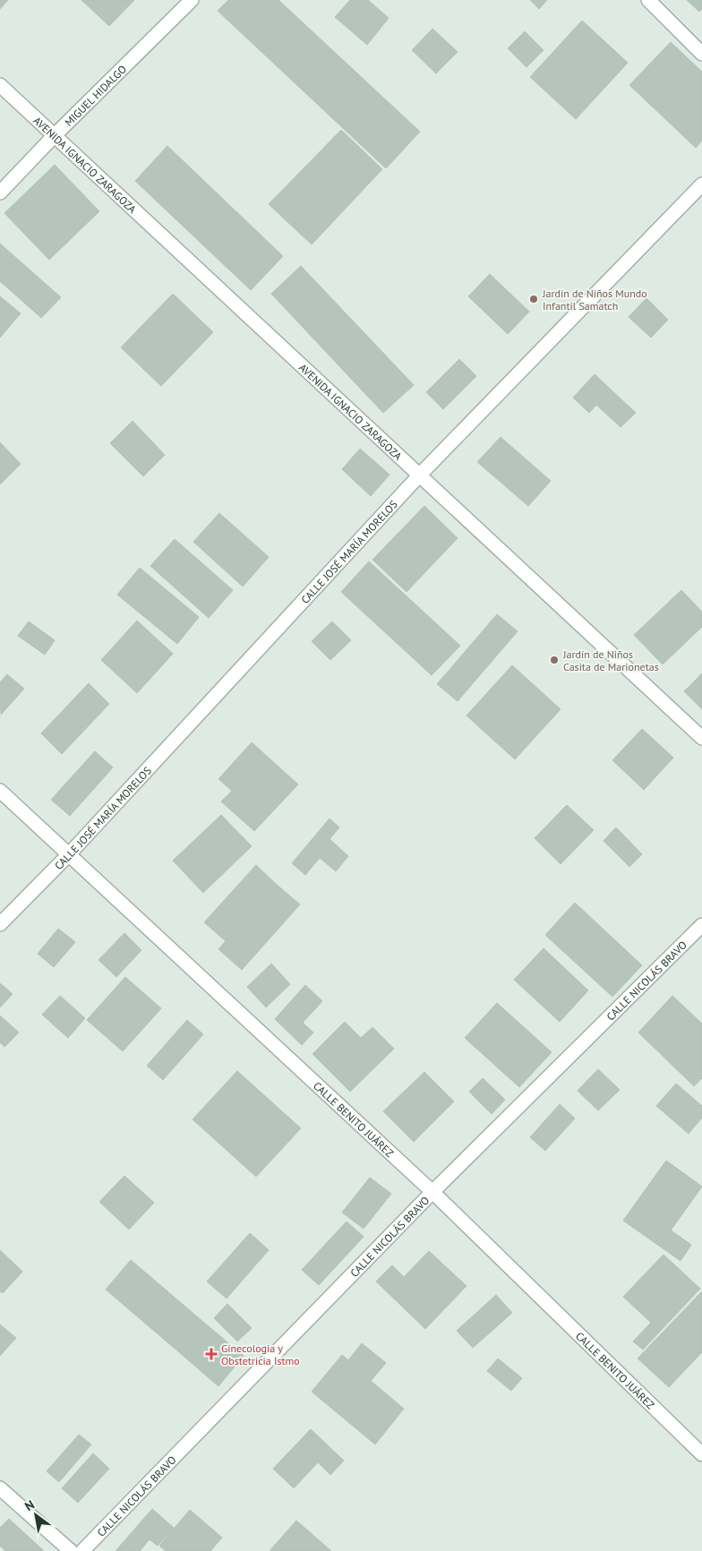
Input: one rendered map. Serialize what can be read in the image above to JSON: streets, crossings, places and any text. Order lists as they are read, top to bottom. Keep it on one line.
{"streets":{"street":["MIGUEL HIDALGO","AVENIDA IGNACIO ZARAGOZA","CALLE JOSÉ MARÍA MORELOS","CALLE NICOLÁS BRAVO","CALLE BENITO JUÁREZ"]},"crossings":[["MIGUEL HIDALGO","AVENIDA IGNACIO ZARAGOZA"],["AVENIDA IGNACIO ZARAGOZA","CALLE JOSÉ MARÍA MORELOS"],["CALLE JOSÉ MARÍA MORELOS","CALLE BENITO JUÁREZ"],["CALLE NICOLÁS BRAVO","CALLE BENITO JUÁREZ"]],"places":{"other":["Jardín de Niños Mundo Infantil Samatch","Jardín de Niños Casita de Marionetas"],"health":["Ginecologia y Obstetricia Istmo"]},"north":"top left"}
